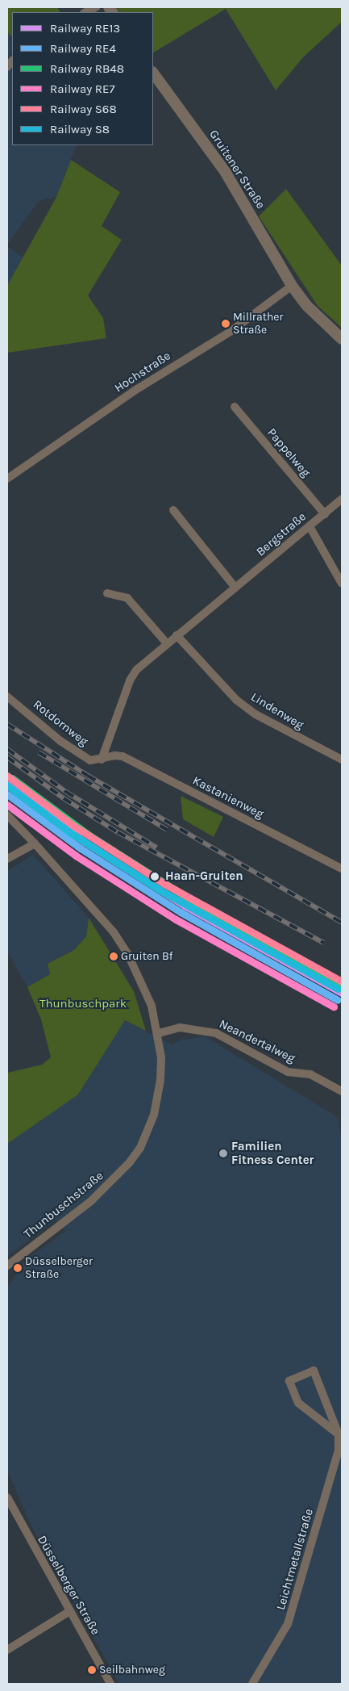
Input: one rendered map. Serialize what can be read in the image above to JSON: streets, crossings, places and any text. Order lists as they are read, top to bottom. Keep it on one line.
{"streets":{"main road":["Gruitener Straße"],"street":["Hochstraße","Pappelweg","Bergstraße","Lindenweg","Rotdornweg","Kastanienweg","Neandertalweg","Thunbuschstraße","Leichtmetallstraße","Düsselberger Straße"]},"crossings":[["Gruitener Straße","Hochstraße"],["Pappelweg","Bergstraße"],["Bergstraße","Lindenweg"],["Bergstraße","Rotdornweg"],["Bergstraße","Kastanienweg"],["Rotdornweg","Kastanienweg"],["Neandertalweg","Thunbuschstraße"]],"parks":["Thunbuschpark"],"places":["Millrather Straße","Haan-Gruiten","Gruiten Bf","Familien Fitness Center","Düsselberger Straße","Seilbahnweg"],"lines":["rail line S68","rail line RB48","rail line RE13","rail line S8","rail line RE4","rail line RE7"],"legend":["Railway RE13","Railway RE4","Railway RB48","Railway RE7","Railway S68","Railway S8"]}
